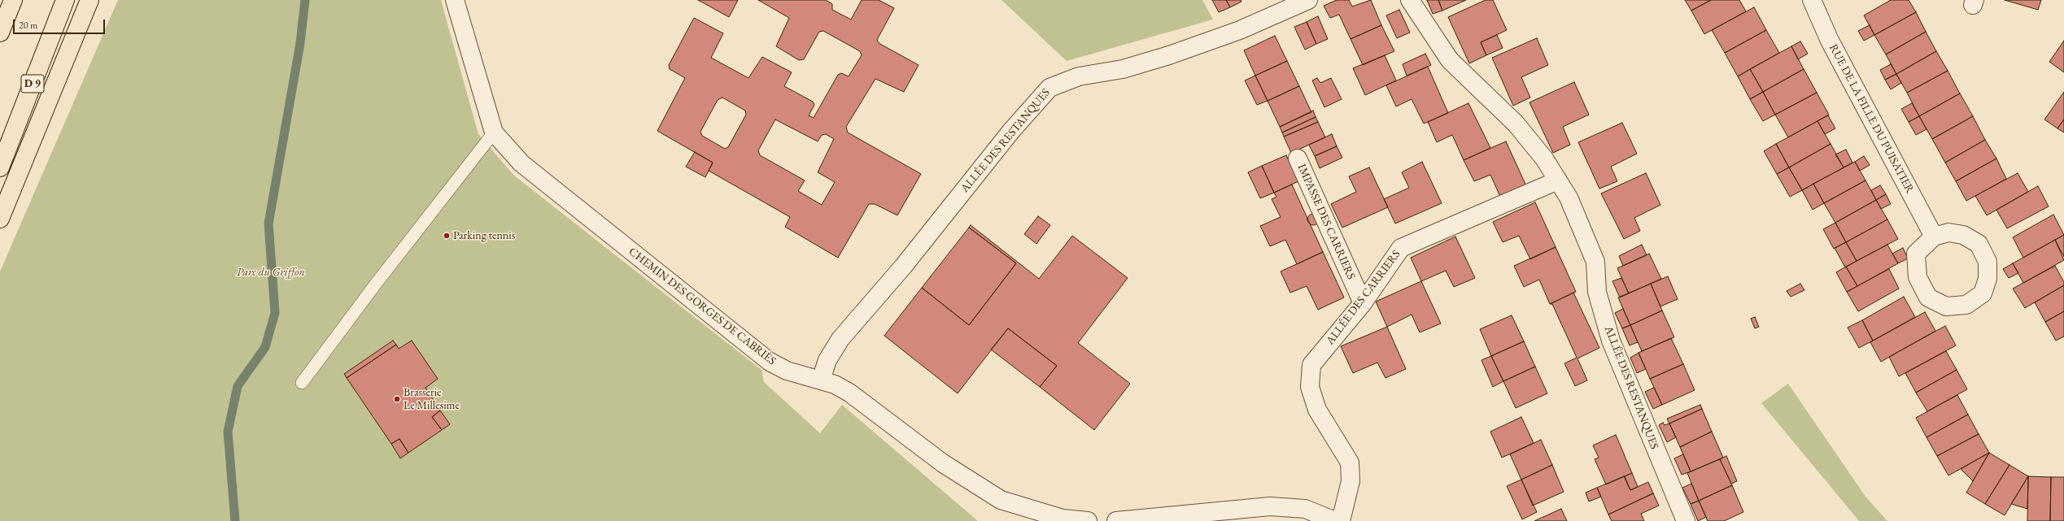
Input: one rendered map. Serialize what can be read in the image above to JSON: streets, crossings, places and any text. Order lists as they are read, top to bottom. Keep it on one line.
{"streets":{"highway":["D 9"],"street":["RUE DE LA FILLE DU PUISATIER","ALLÉE DES RESTANQUES","IMPASSE DES CARRIERS","ALLÉE DES CARRIERS","CHEMIN DES GORGES DE CABRIÈS"]},"crossings":[["ALLÉE DES RESTANQUES","ALLÉE DES CARRIERS"],["ALLÉE DES RESTANQUES","CHEMIN DES GORGES DE CABRIÈS"],["IMPASSE DES CARRIERS","ALLÉE DES CARRIERS"]],"parks":["Parc du Griffon"],"places":["Parking tennis","Brasserie Le Millesime"],"scale_bar":"20 m"}
